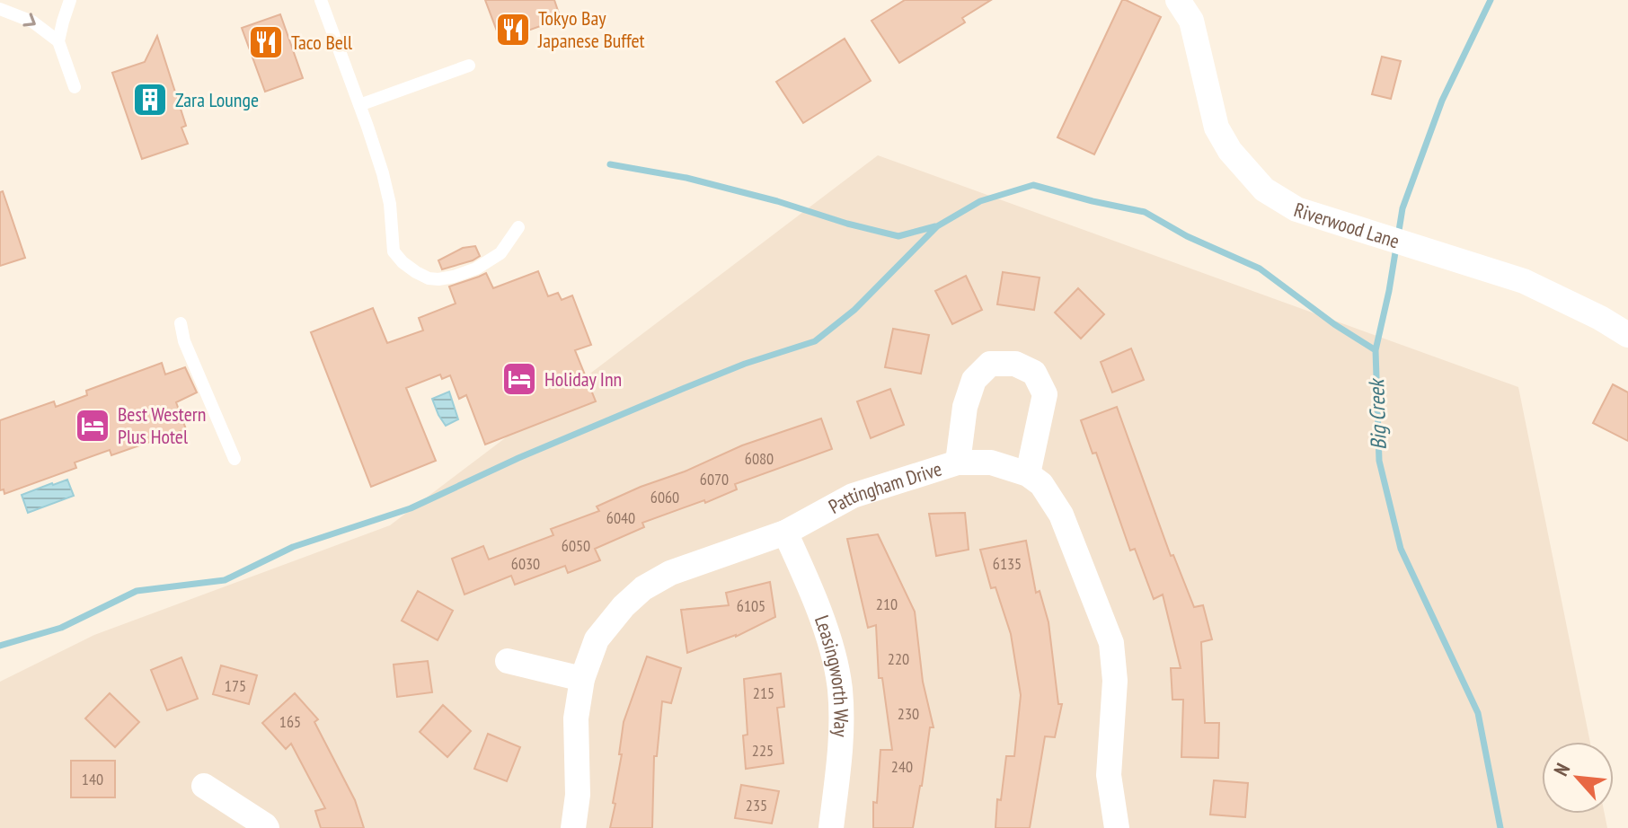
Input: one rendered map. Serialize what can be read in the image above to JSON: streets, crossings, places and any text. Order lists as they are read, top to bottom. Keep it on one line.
{"streets":{"street":["Riverwood Lane","Pattingham Drive","Leasingworth Way"]},"crossings":[["Pattingham Drive","Leasingworth Way"]],"water":["Big Creek"],"places":{"restaurant":["Tokyo Bay Japanese Buffet","Taco Bell"],"building":["Zara Lounge"],"hotel":["Holiday Inn","Best Western Plus Hotel"]},"house_numbers":["6080","6070","6060","6040","6050","6030","6135","210","6105","220","175","215","230","165","225","240","140","235"],"north":"top left"}
